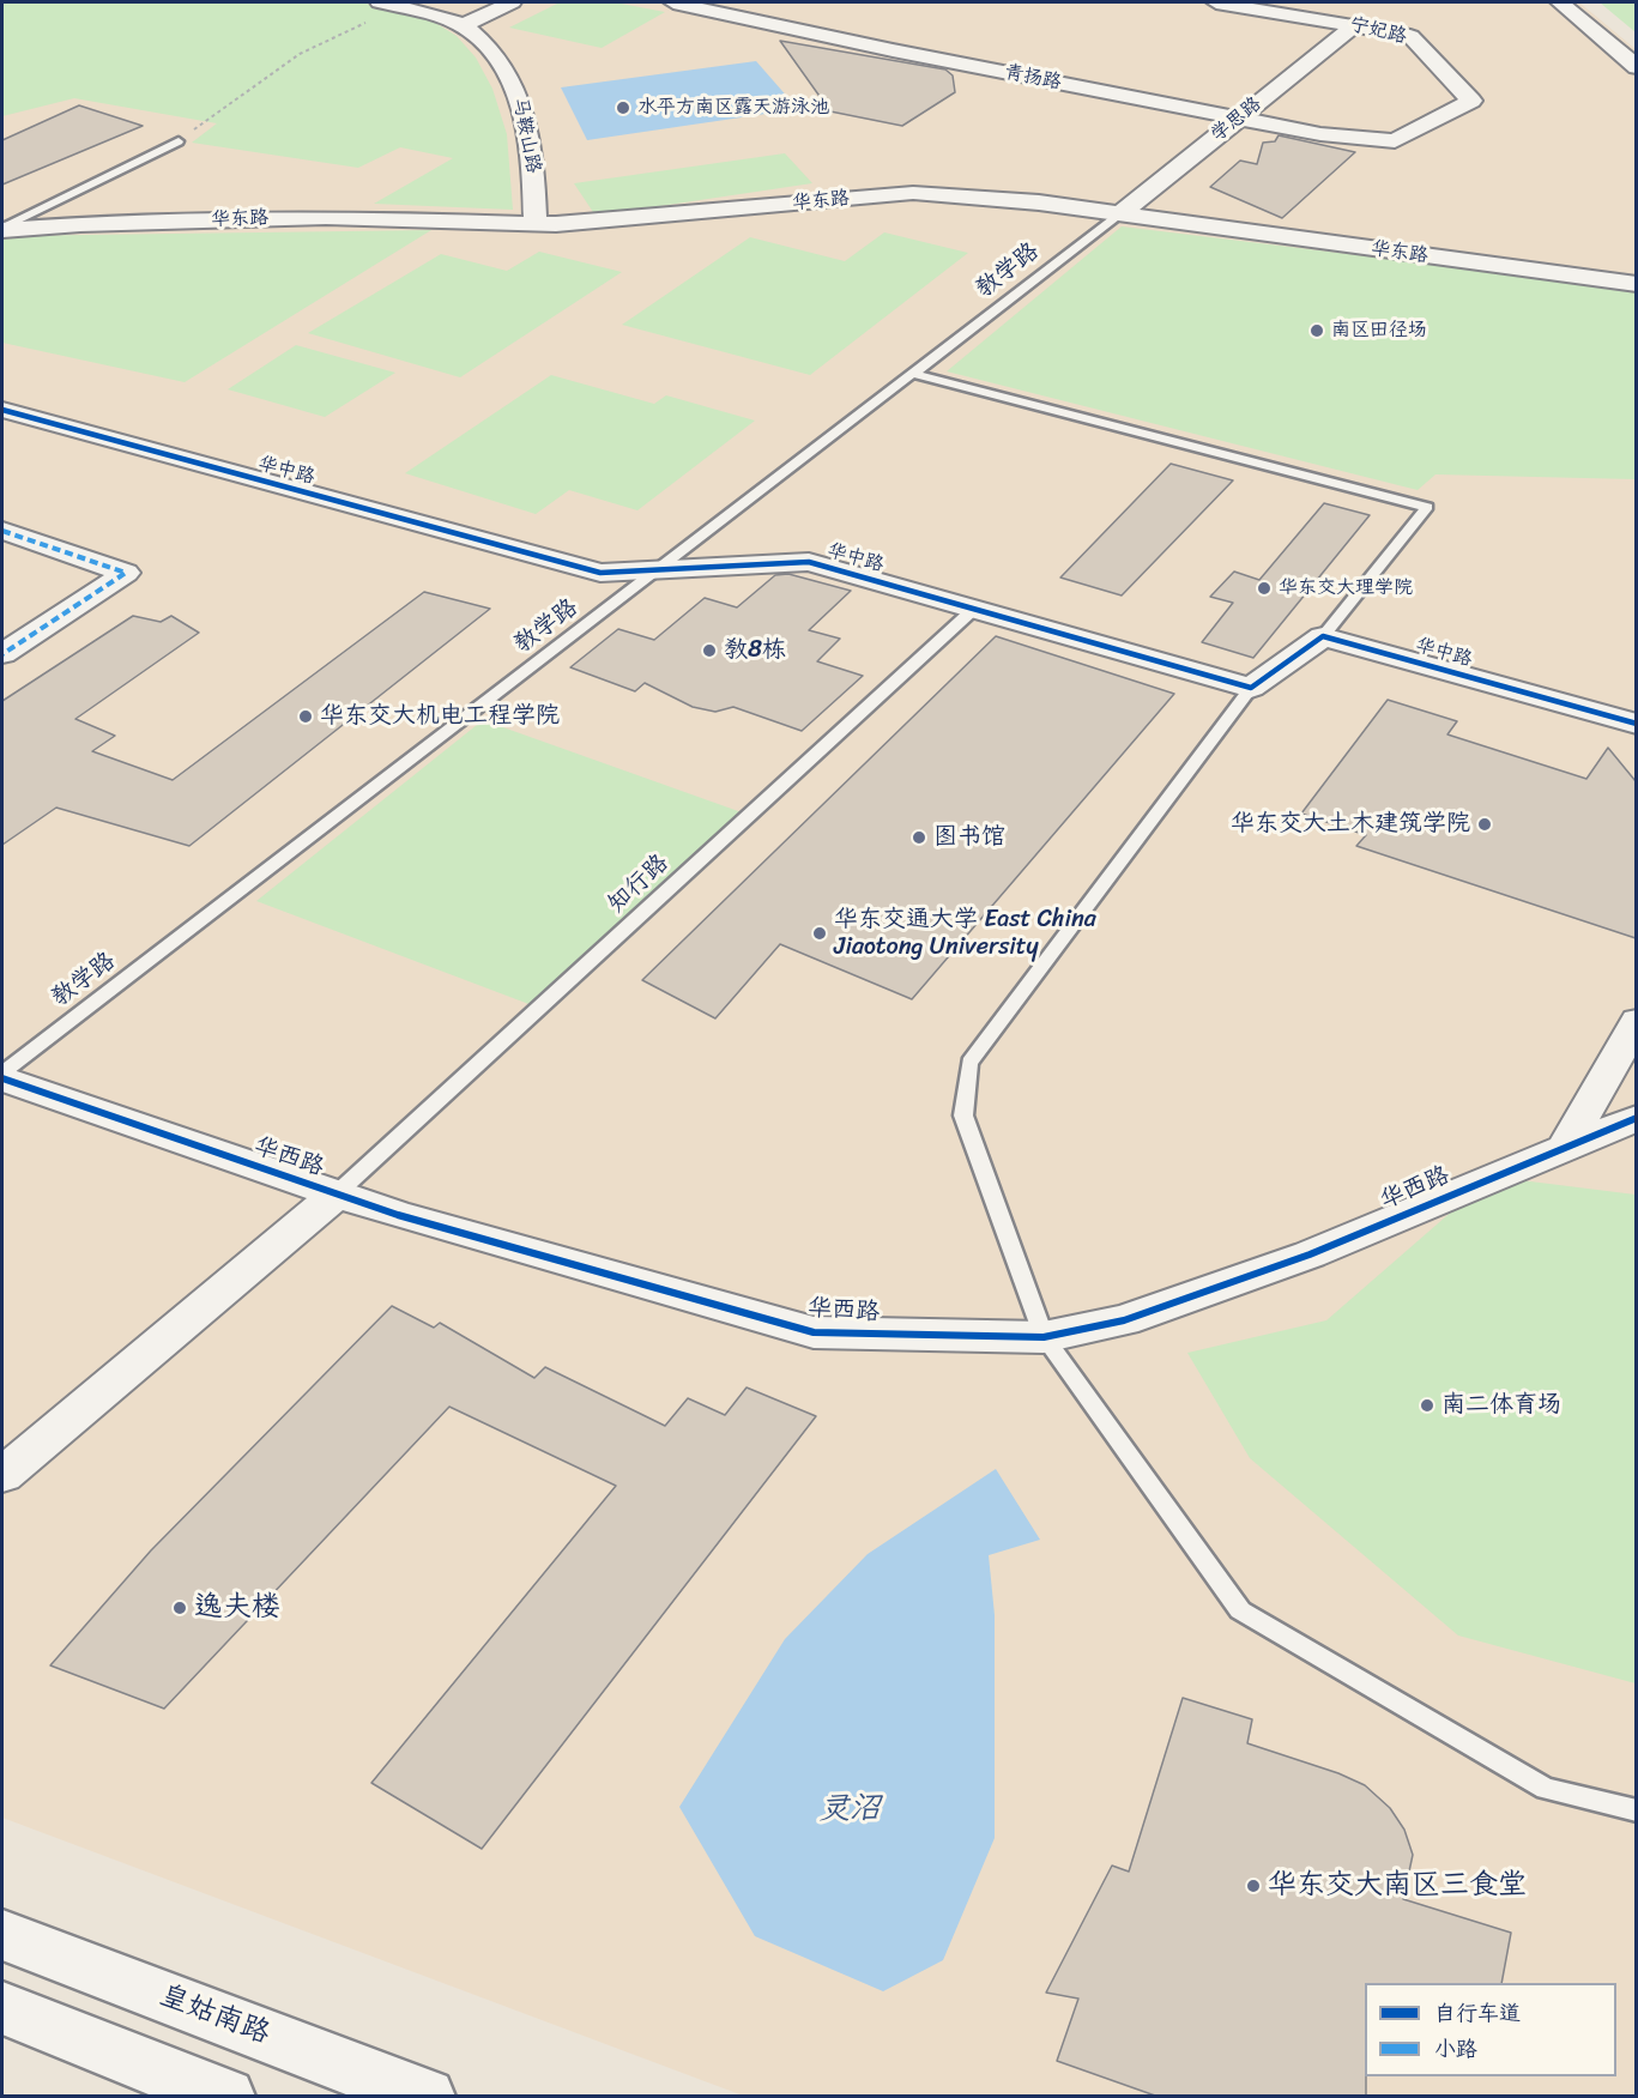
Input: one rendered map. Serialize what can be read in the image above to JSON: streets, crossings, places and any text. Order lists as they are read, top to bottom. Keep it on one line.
{"streets":{"street":["宁妃路","青扬路","学思路","马鞍山路","华东路","华中路","华西路","皇姑南路"],"lane":["教学路","知行路"]},"crossings":[["宁妃路","青扬路"],["宁妃路","学思路"],["青扬路","学思路"],["学思路","华东路"],["学思路","教学路"],["马鞍山路","华东路"],["华东路","教学路"],["教学路","华中路"],["华中路","知行路"],["知行路","华西路"]],"water":["灵沼"],"places":["水平方南区露天游泳池","南区田径场","华东交大理学院","教8栋","华东交大机电工程学院","华东交大土木建筑学院","图书馆","华东交通大学 East China Jiaotong University","南二体育场","逸夫楼","华东交大南区三食堂"],"legend":["自行车道","小路"]}
